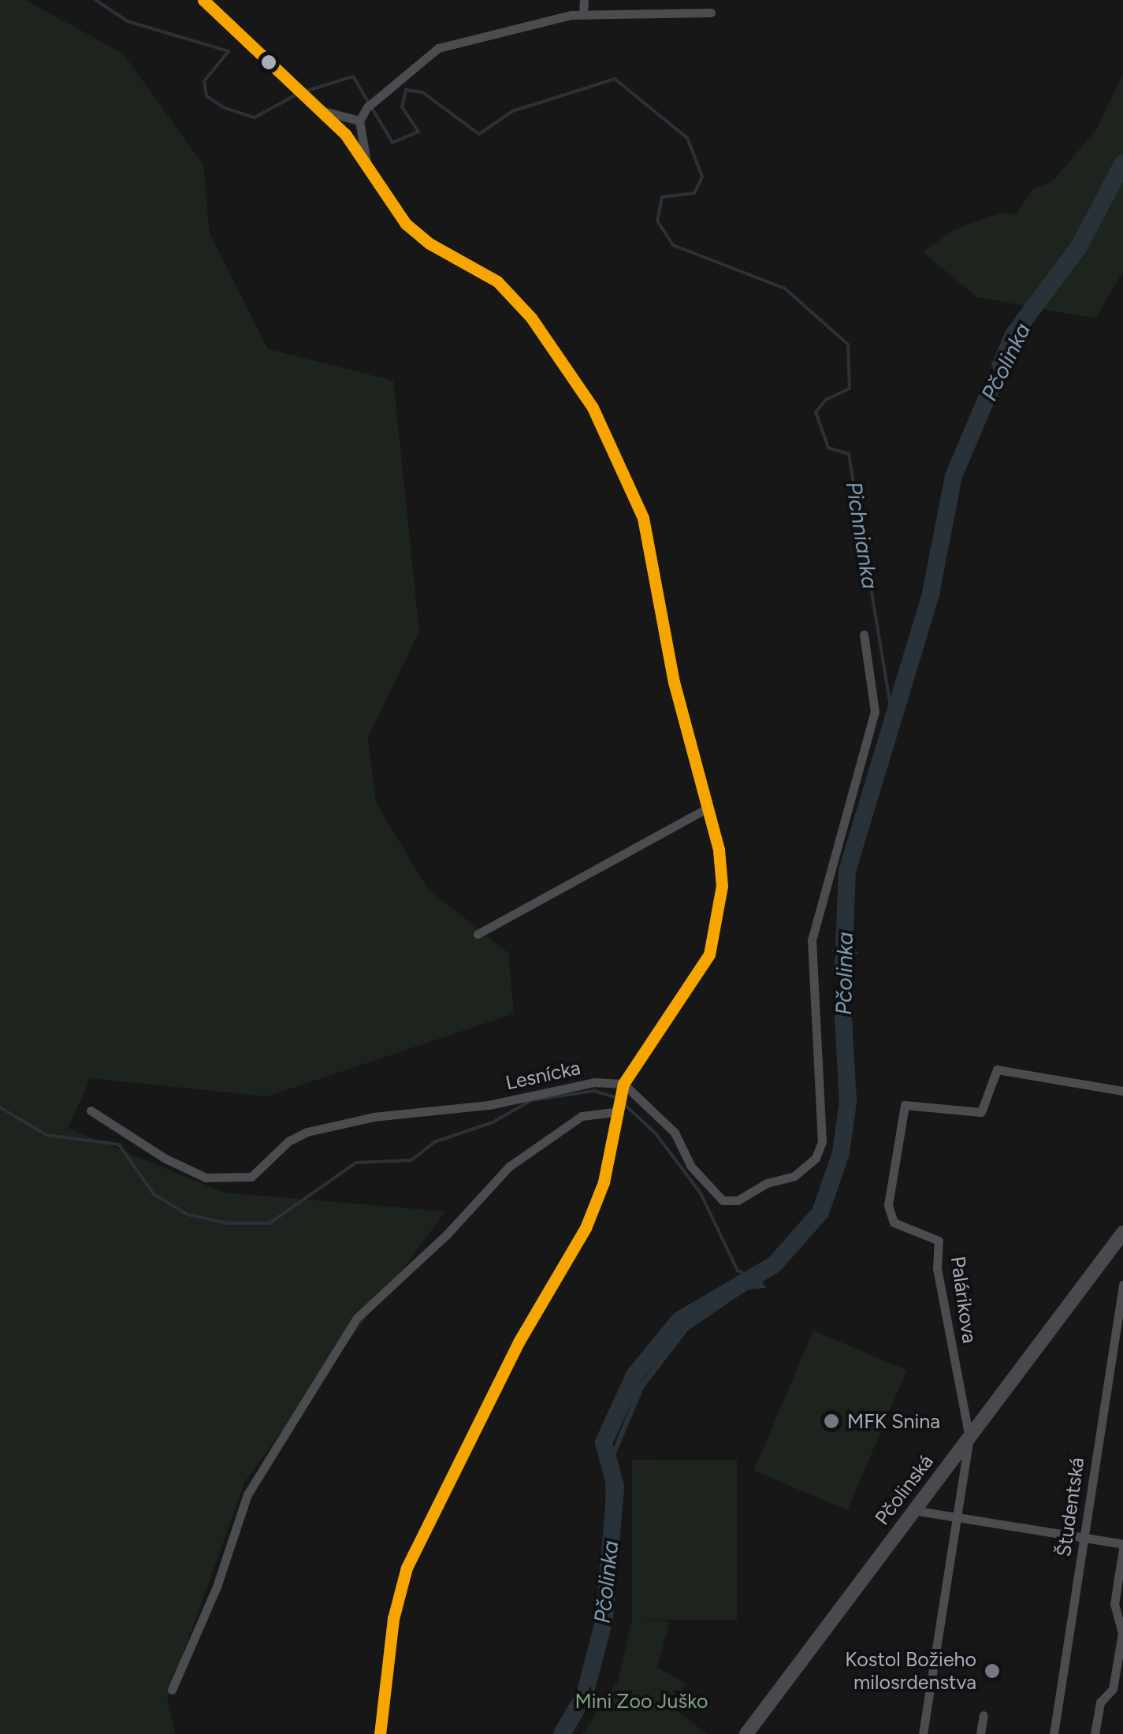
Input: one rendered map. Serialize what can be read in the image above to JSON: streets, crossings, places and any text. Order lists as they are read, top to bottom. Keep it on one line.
{"streets":{"main road":["Pčolinská"],"street":["Lesnícka","Palárikova","Študentská"]},"crossings":[["Palárikova","Pčolinská"]],"water":["Pčolinka","Pichnianka"],"parks":["Mini Zoo Juško"],"places":["MFK Snina","Kostol Božieho milosrdenstva"]}
